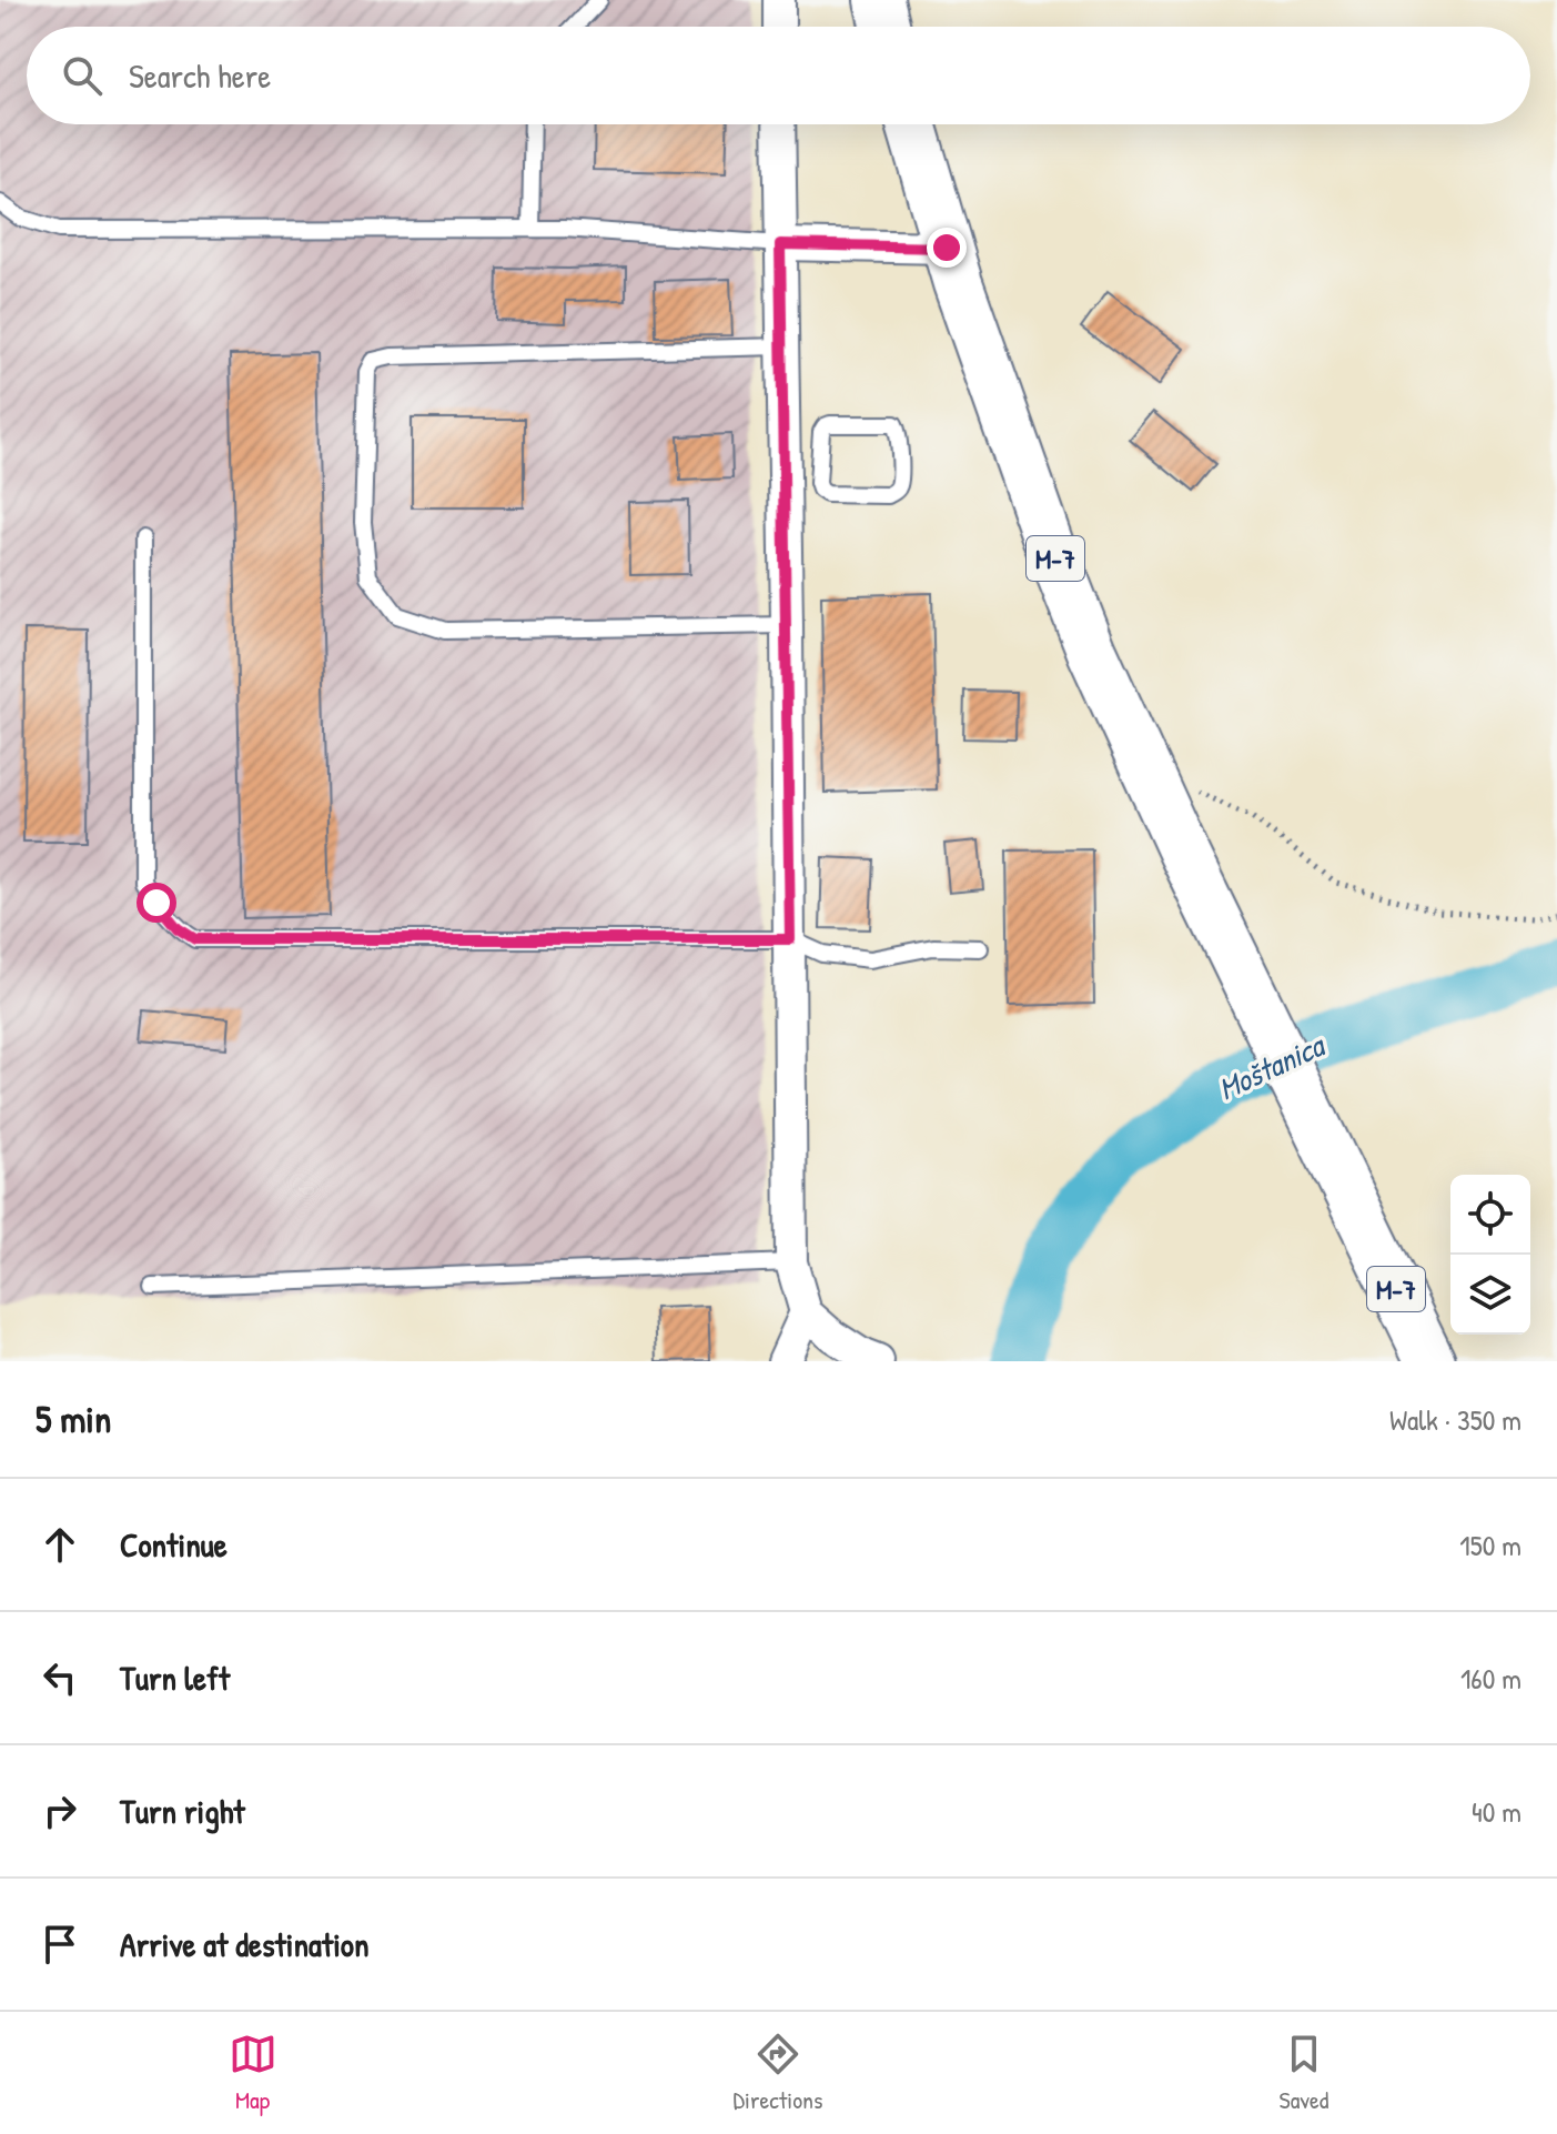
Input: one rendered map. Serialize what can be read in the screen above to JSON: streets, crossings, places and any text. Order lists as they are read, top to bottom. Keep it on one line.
{"streets":{"main road":["M-7"]},"water":["Moštanica"],"page":{"search":"Search here","heading":["5 min","Walk · 350 m"],"list":[["Continue","150 m"],["Turn left","160 m"],["Turn right","40 m"],"Arrive at destination"],"nav":["Map","Directions","Saved"]}}
